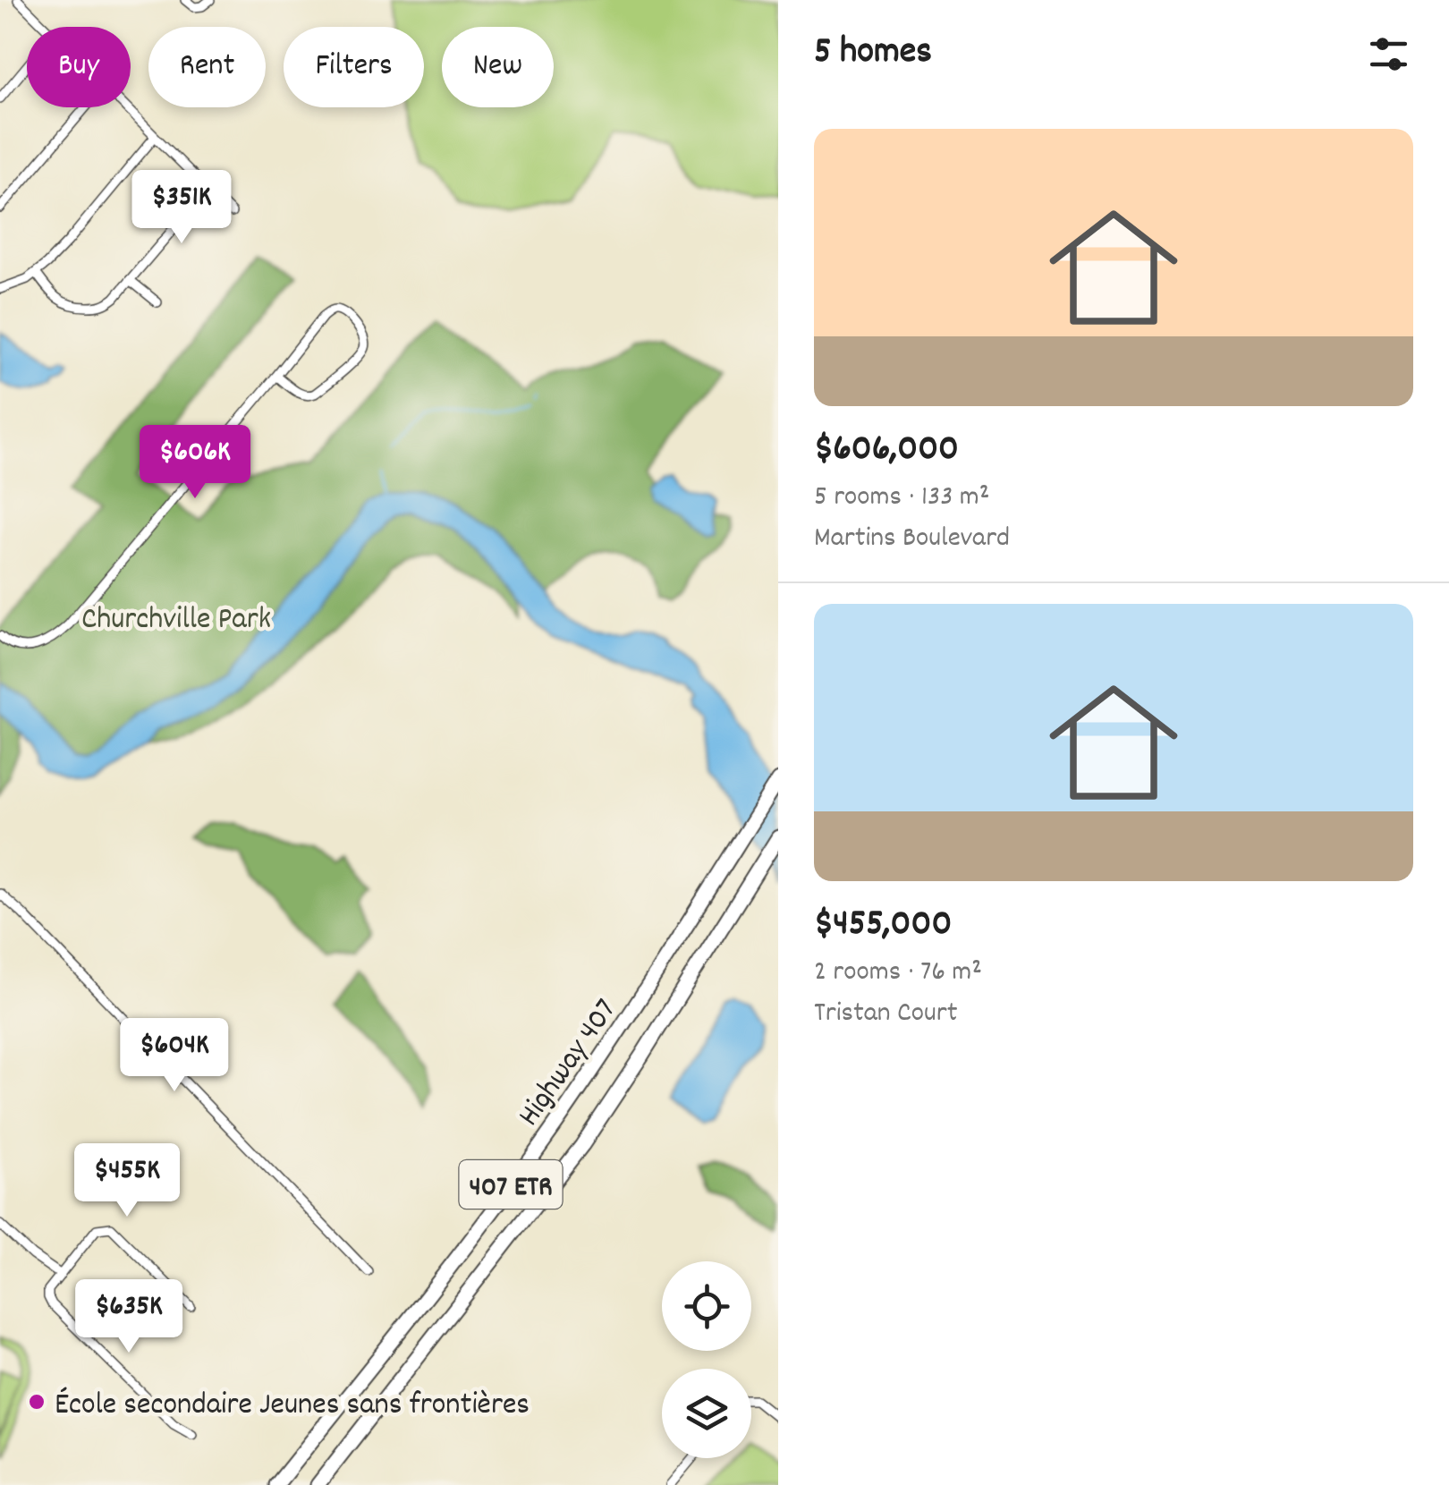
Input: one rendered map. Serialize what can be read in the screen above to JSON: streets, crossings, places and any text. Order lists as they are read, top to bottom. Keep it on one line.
{"streets":{"highway":["Highway 407","407 ETR"]},"parks":["Churchville Park"],"places":["École secondaire Jeunes sans frontières"],"page":{"heading":"5 homes","chip":["Buy","Rent","Filters","New"],"list":[{"name":"$606,000","note":"5 rooms · 133 m² · Martins Boulevard"},{"name":"$455,000","note":"2 rooms · 76 m² · Tristan Court"}],"price":["$351K","$606K","$604K","$455K","$635K"]}}
